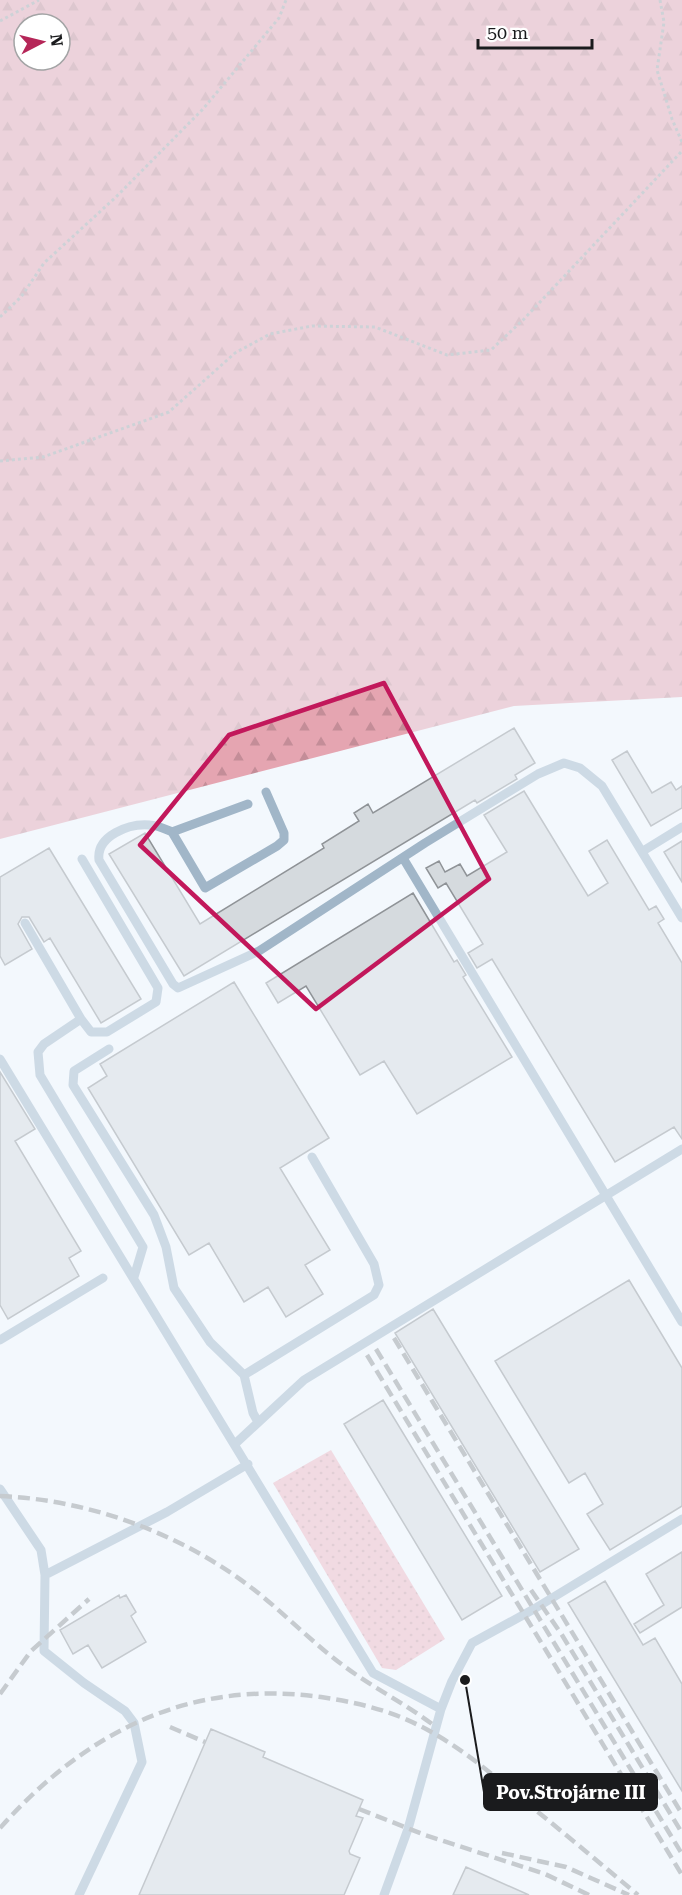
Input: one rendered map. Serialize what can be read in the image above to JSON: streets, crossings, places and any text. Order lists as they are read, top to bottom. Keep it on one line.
{"places":["Pov.Strojárne III"],"scale_bar":"50 m","north":"right"}
